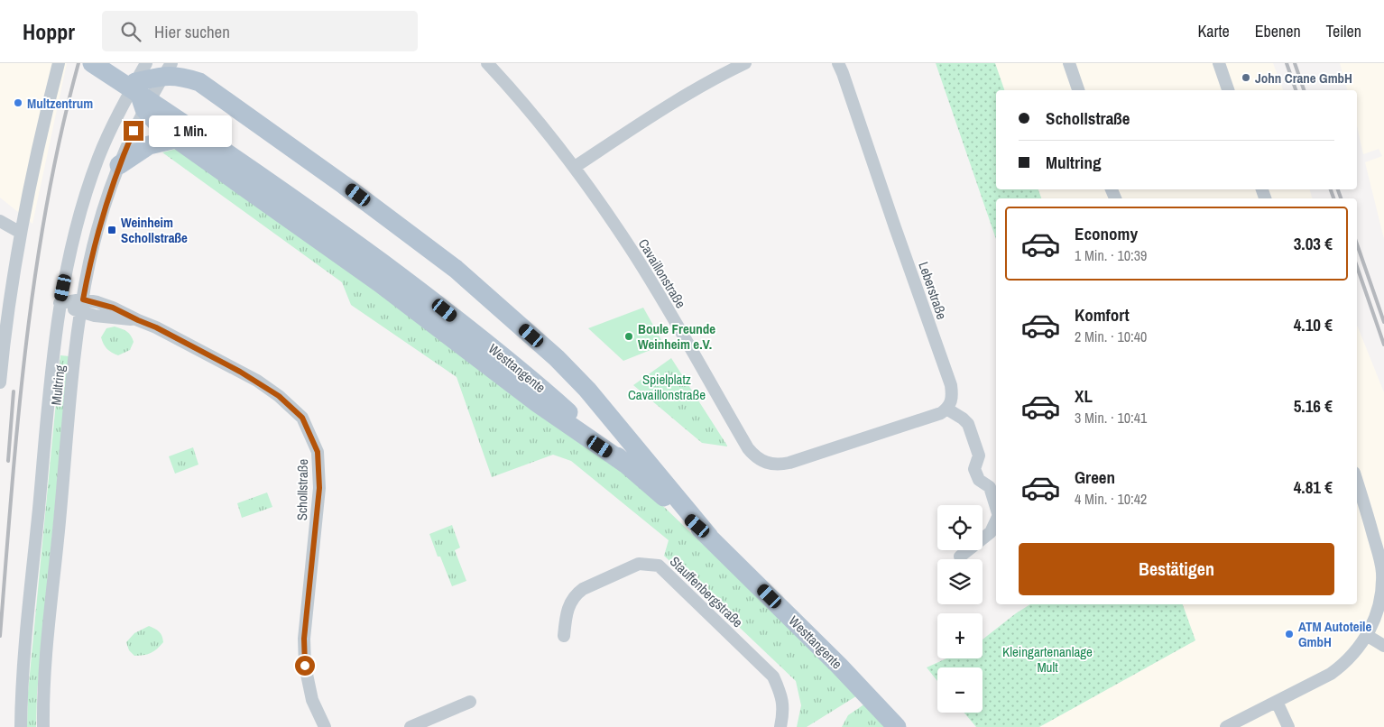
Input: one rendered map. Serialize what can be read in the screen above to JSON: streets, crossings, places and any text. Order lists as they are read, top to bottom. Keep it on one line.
{"streets":{"main road":["Westtangente"],"street":["Cavaillonstraße","Leberstraße","Multring","Schollstraße","Stauffenbergstraße"]},"crossings":[["Cavaillonstraße","Leberstraße"],["Multring","Schollstraße"]],"parks":["Spielplatz Cavaillonstraße","Kleingartenanlage Mult"],"places":{"other":["John Crane GmbH","Multzentrum","Boule Freunde Weinheim e.V.","ATM Autoteile GmbH"],"transit":["Weinheim Schollstraße"]},"page":{"header":"Hoppr","search":"Hier suchen","nav":["Karte","Ebenen","Teilen"],"banner":["Schollstraße","Multring"],"bubble":"1 Min.","list":[{"name":"Economy","note":"1 Min. · 10:39","value":"3.03 €"},{"name":"Komfort","note":"2 Min. · 10:40","value":"4.10 €"},{"name":"XL","note":"3 Min. · 10:41","value":"5.16 €"},{"name":"Green","note":"4 Min. · 10:42","value":"4.81 €"}],"map_buttons":["+","−"],"buttons":"Bestätigen"}}
